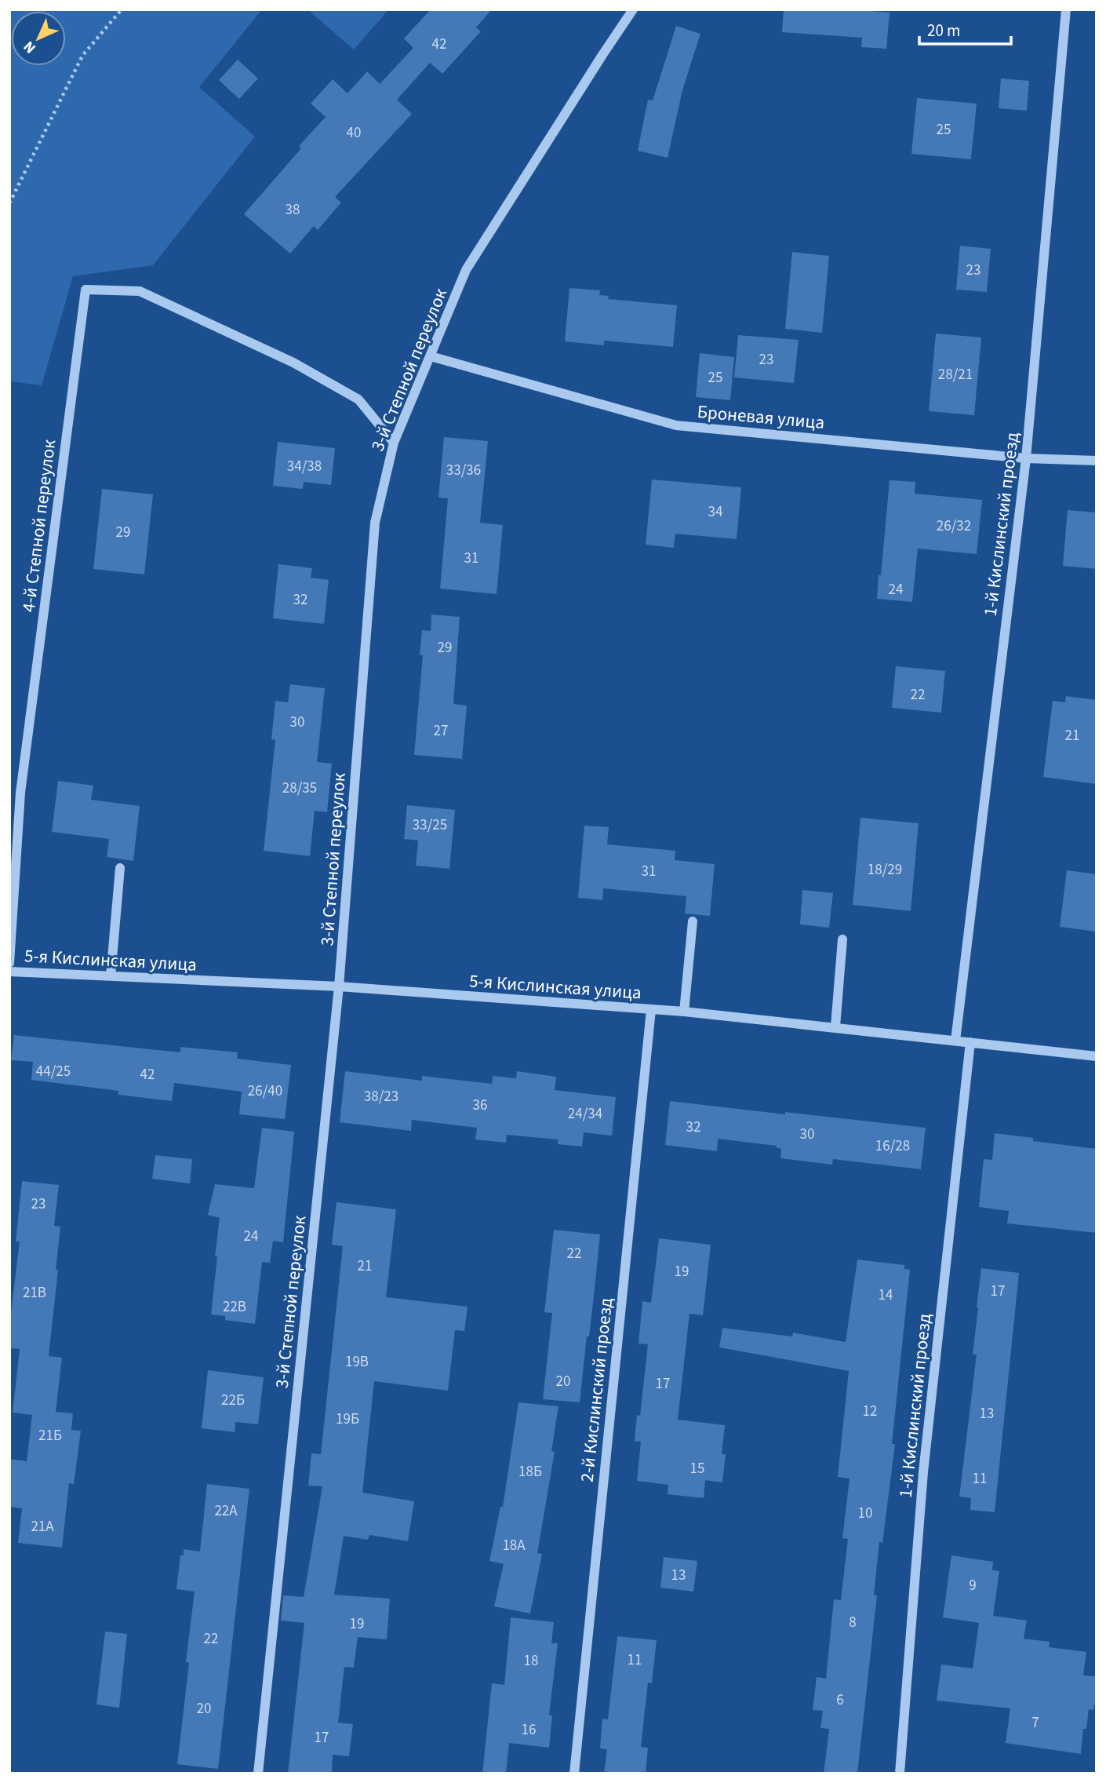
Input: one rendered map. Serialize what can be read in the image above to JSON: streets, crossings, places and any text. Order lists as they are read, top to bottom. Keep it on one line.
{"streets":{"street":["3-й Степной переулок","Броневая улица","1-й Кислинский проезд","4-й Степной переулок","5-я Кислинская улица","2-й Кислинский проезд"]},"crossings":[["3-й Степной переулок","Броневая улица"],["3-й Степной переулок","4-й Степной переулок"],["3-й Степной переулок","5-я Кислинская улица"],["Броневая улица","1-й Кислинский проезд"],["1-й Кислинский проезд","5-я Кислинская улица"],["5-я Кислинская улица","2-й Кислинский проезд"]],"house_numbers":["42","25","40","38","23","23","28/21","25","34/38","33/36","34","26/32","29","31","24","32","29","22","30","27","21","28/35","33/25","18/29","31","44/25","42","26/40","38/23","36","24/34","32","30","16/28","23","24","22","21","19","17","21В","14","22В","19В","20","17","22Б","12","13","19Б","21Б","15","18Б","11","22А","10","21А","18А","13","9","8","19","22","11","18","6","20","7","16","17"],"scale_bar":"20 m","north":"bottom left"}
